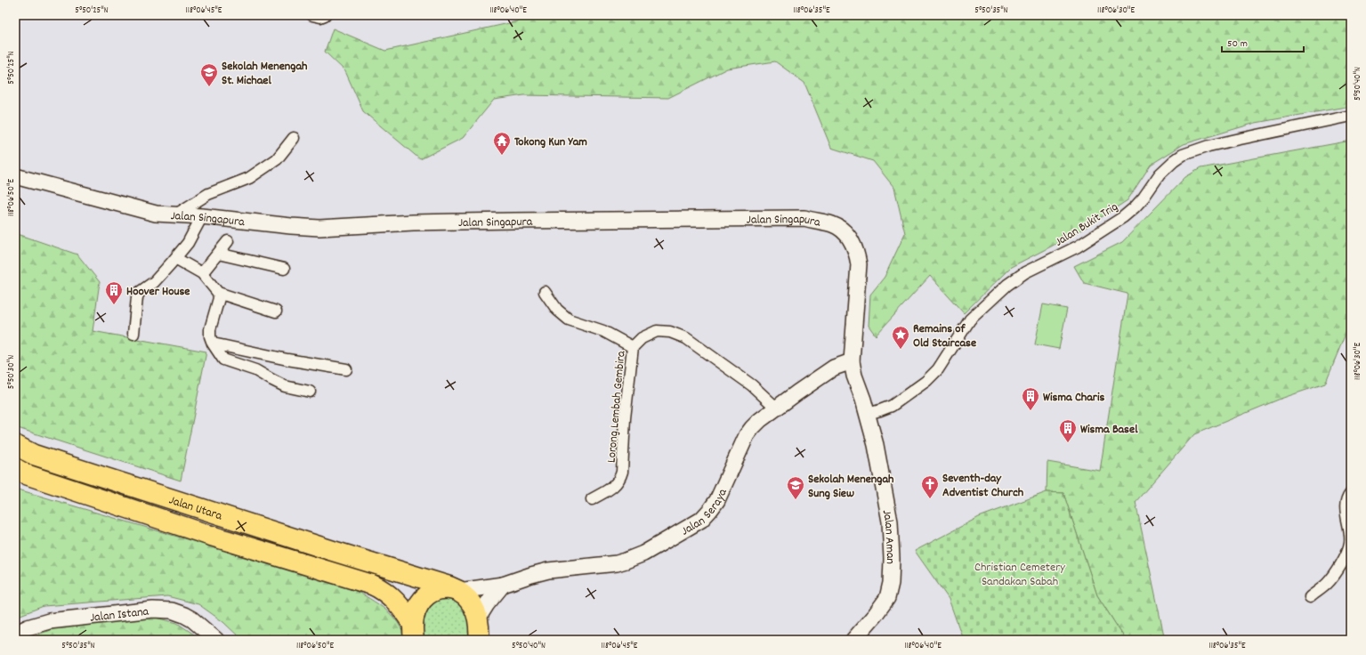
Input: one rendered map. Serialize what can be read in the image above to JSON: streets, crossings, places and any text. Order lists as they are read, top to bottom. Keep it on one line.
{"streets":{"highway":["Jalan Utara"],"street":["Jalan Singapura","Jalan Bukit Trig","Lorong Lembah Gembira","Jalan Seraya","Jalan Aman","Jalan Istana"]},"crossings":[["Jalan Singapura","Jalan Seraya"],["Jalan Singapura","Jalan Aman"],["Jalan Bukit Trig","Jalan Aman"],["Lorong Lembah Gembira","Jalan Seraya"],["Jalan Utara","Jalan Seraya"],["Jalan Seraya","Jalan Aman"]],"parks":["Christian Cemetery Sandakan Sabah"],"places":{"school or university":["Sekolah Menengah St. Michael","Sekolah Menengah Sung Siew"],"temple":["Tokong Kun Yam"],"building":["Hoover House","Wisma Charis","Wisma Basel"],"place":["Remains of Old Staircase"],"church":["Seventh-day Adventist Church"]},"scale_bar":"50 m","coordinates":["5°50'25\"N","118°06'45\"E","118°06'40\"E","118°06'35\"E","5°50'35\"N","118°06'30\"E","5°50'40\"N","118°06'50\"E","5°50'30\"N"]}
